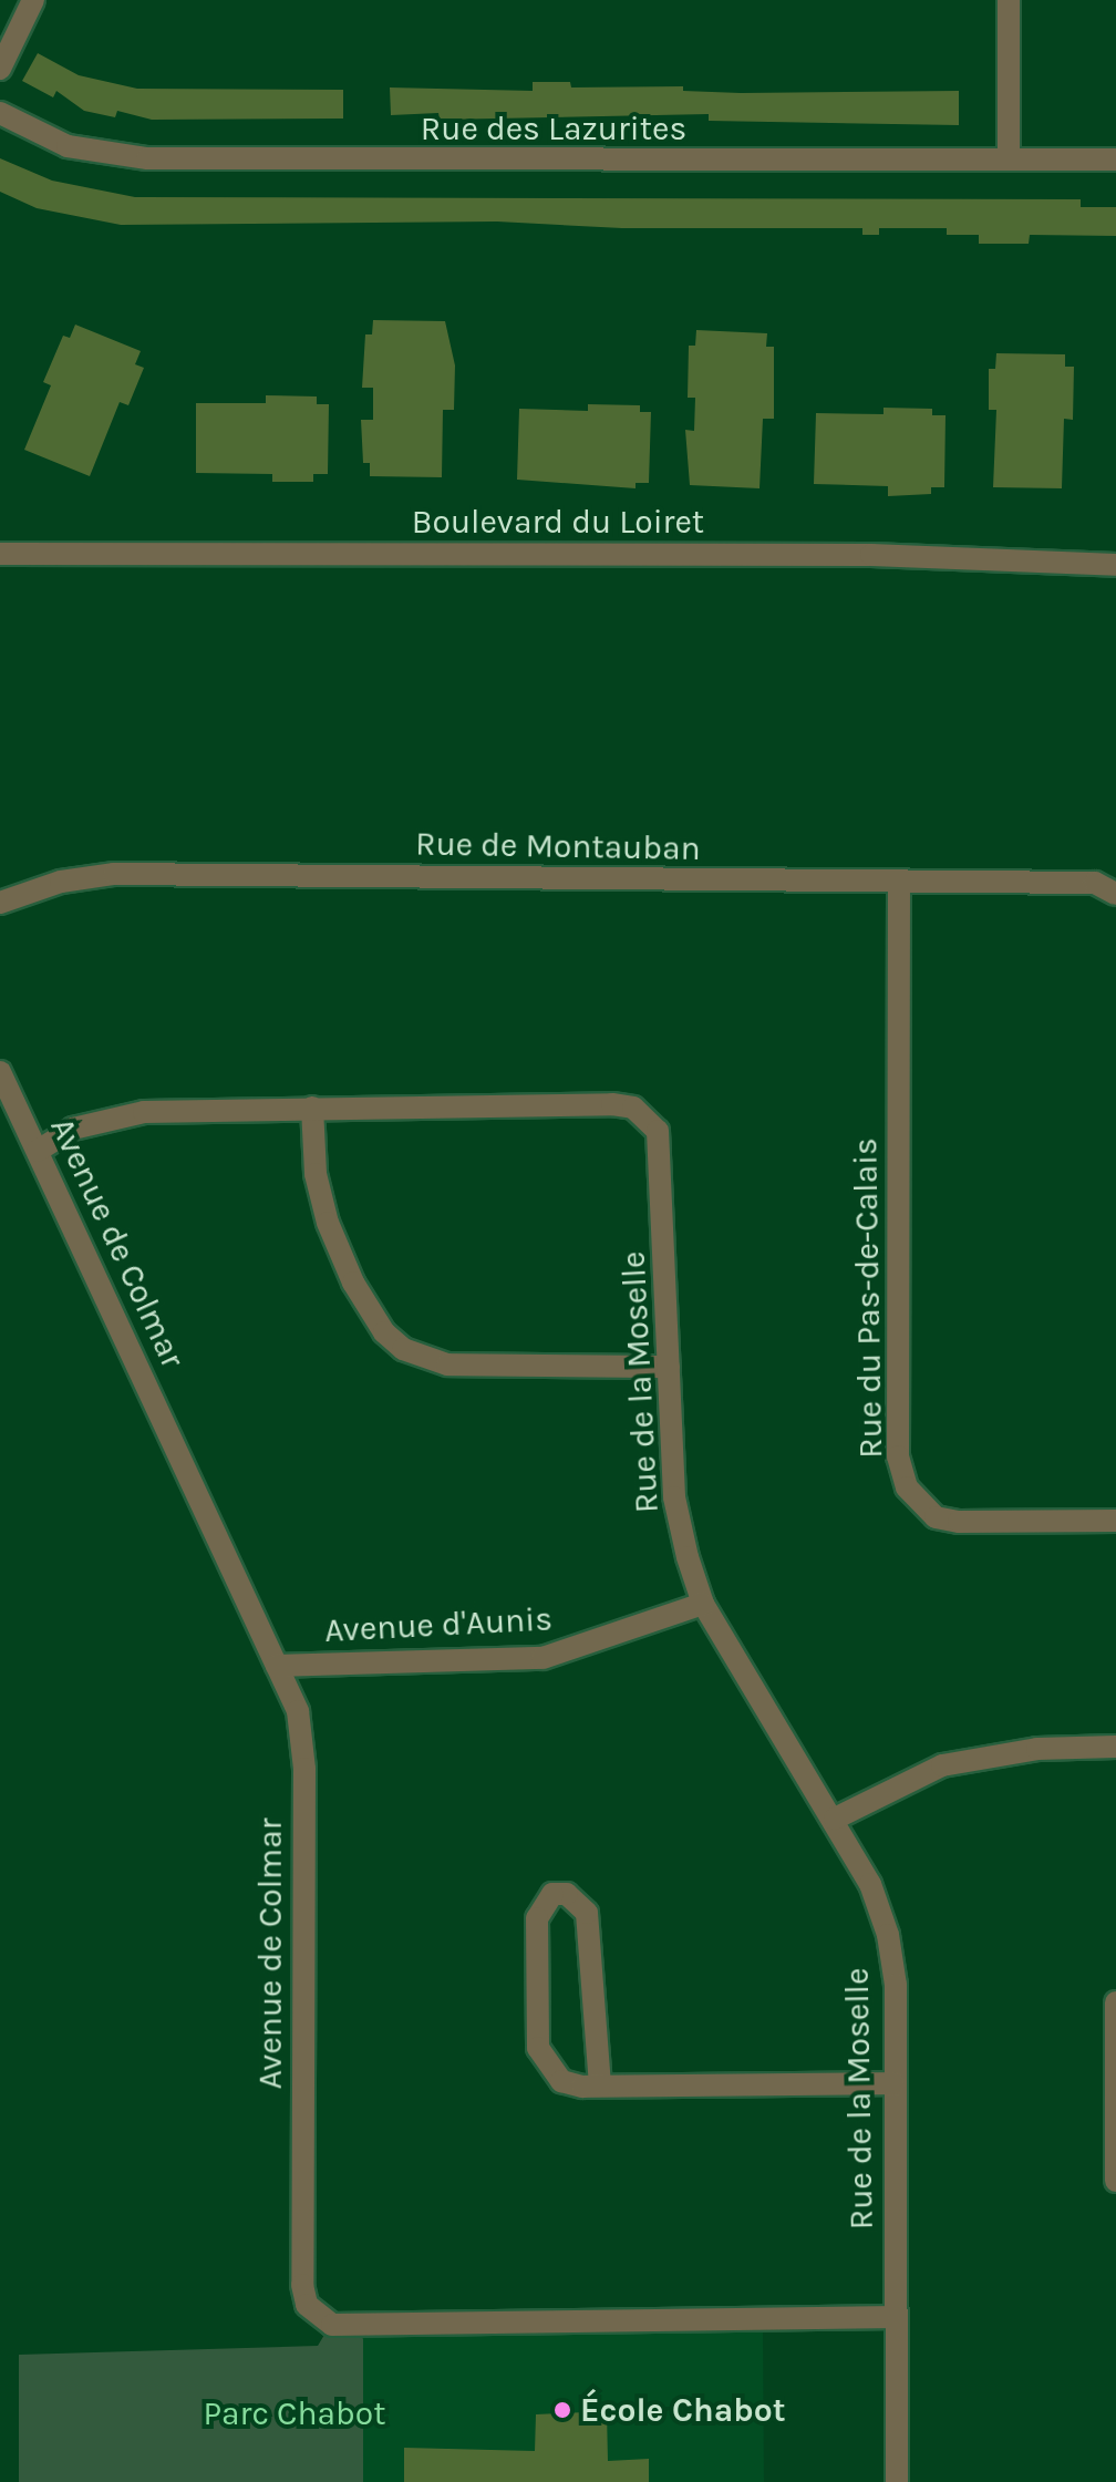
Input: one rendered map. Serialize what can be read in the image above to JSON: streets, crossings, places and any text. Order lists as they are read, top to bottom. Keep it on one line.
{"streets":{"street":["Rue des Lazurites","Boulevard du Loiret","Rue de Montauban","Avenue de Colmar","Rue du Pas-de-Calais","Rue de la Moselle","Avenue d'Aunis"]},"crossings":[["Rue de Montauban","Rue du Pas-de-Calais"],["Avenue de Colmar","Rue de la Moselle"],["Avenue de Colmar","Avenue d'Aunis"],["Rue de la Moselle","Avenue d'Aunis"]],"parks":["Parc Chabot"],"places":["École Chabot"]}
